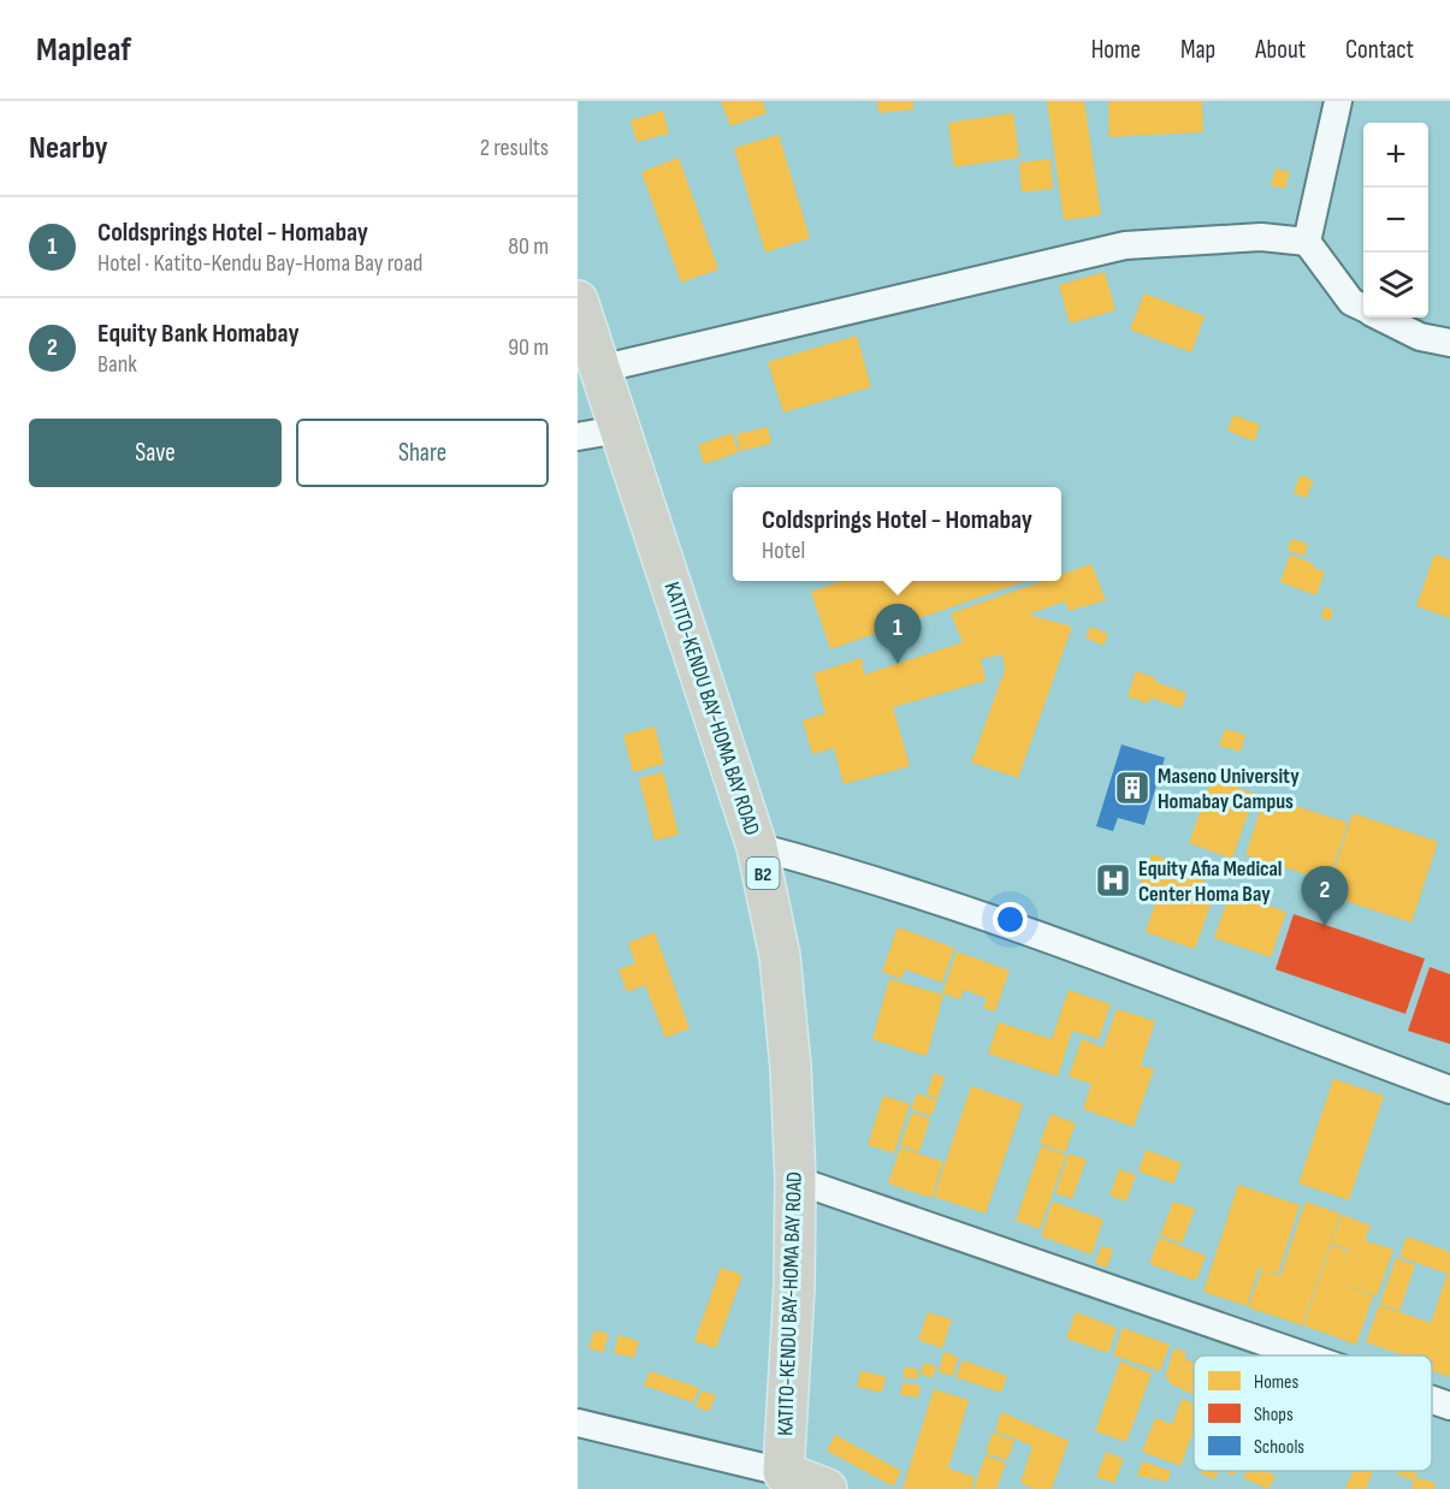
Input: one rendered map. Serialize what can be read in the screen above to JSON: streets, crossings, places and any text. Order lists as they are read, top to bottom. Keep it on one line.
{"streets":{"highway":["KATITO-KENDU BAY-HOMA BAY ROAD","B2"]},"places":{"building":["Maseno University Homabay Campus"],"hospital":["Equity Afia Medical Center Homa Bay"]},"legend":["Homes","Shops","Schools"],"page":{"header":"Mapleaf","nav":["Home","Map","About","Contact"],"heading":["Nearby","2 results"],"map_buttons":["+","−"],"list":[{"mark":"1","name":"Coldsprings Hotel - Homabay","note":"Hotel · Katito-Kendu Bay-Homa Bay road","value":"80 m"},{"mark":"2","name":"Equity Bank Homabay","note":"Bank","value":"90 m"}],"buttons":["Save","Share"],"popup":["Coldsprings Hotel - Homabay","Hotel"],"pins":["1","2"]}}
